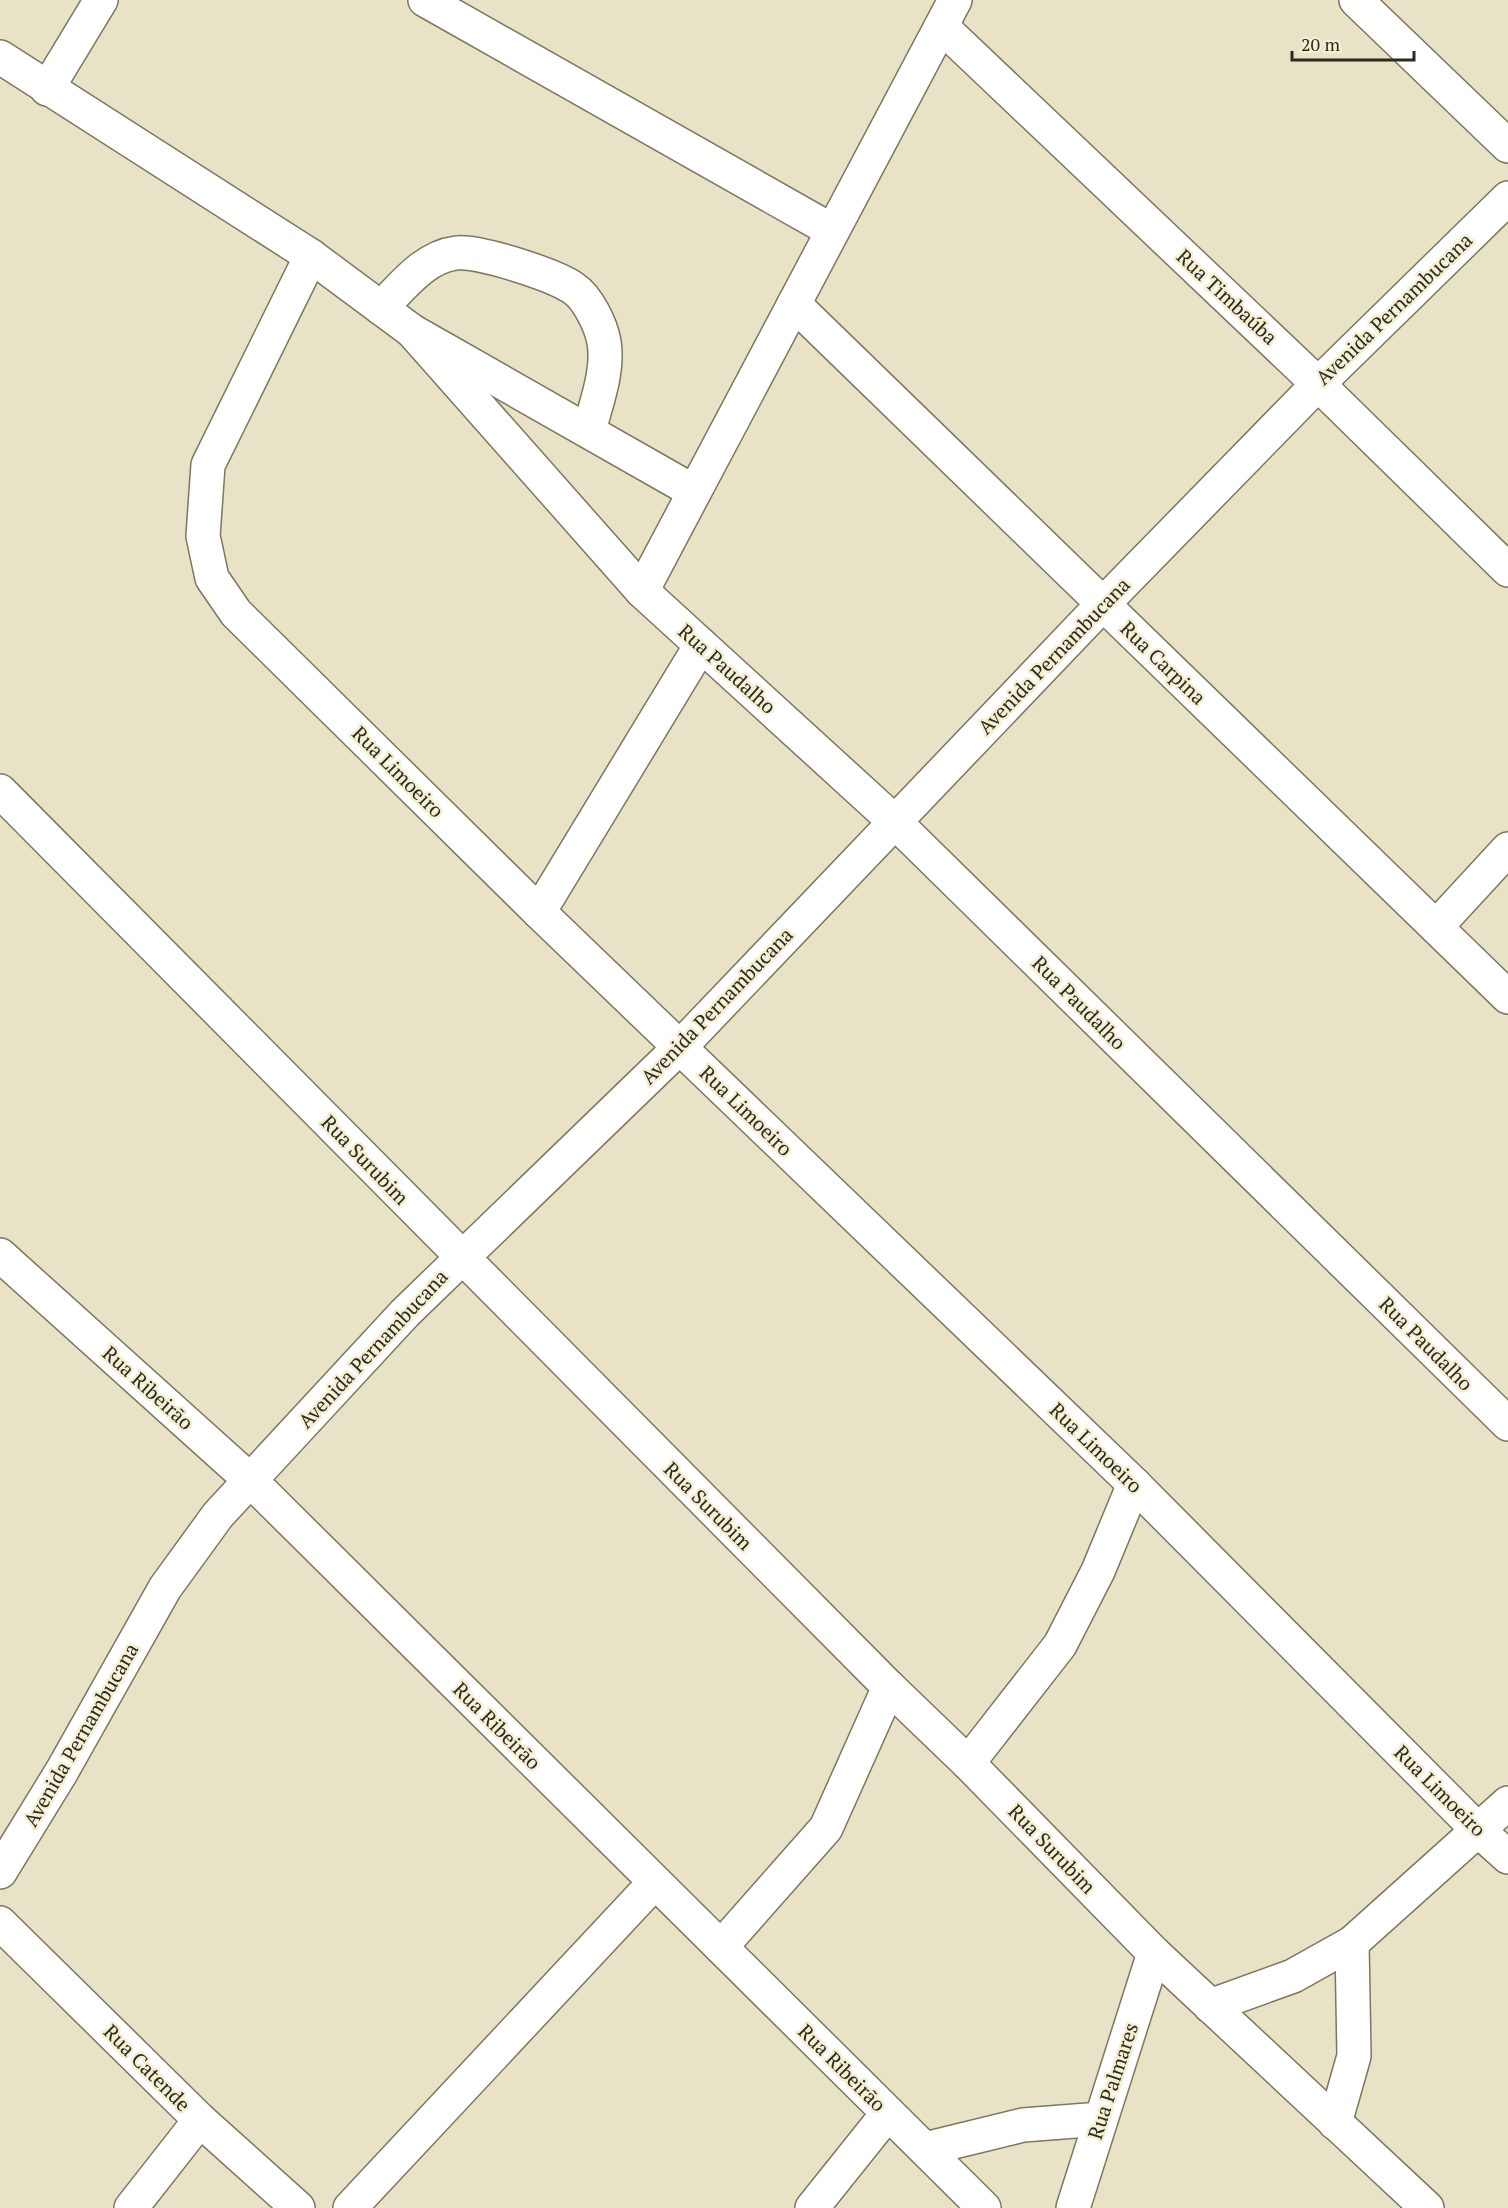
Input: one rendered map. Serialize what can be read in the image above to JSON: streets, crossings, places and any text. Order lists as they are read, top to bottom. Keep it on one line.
{"streets":{"street":["Rua Timbaúba","Avenida Pernambucana","Rua Carpina","Rua Paudalho","Rua Limoeiro","Rua Surubim","Rua Ribeirão","Rua Catende","Rua Palmares"]},"crossings":[["Rua Timbaúba","Avenida Pernambucana"],["Avenida Pernambucana","Rua Carpina"],["Avenida Pernambucana","Rua Paudalho"],["Avenida Pernambucana","Rua Limoeiro"],["Avenida Pernambucana","Rua Surubim"],["Avenida Pernambucana","Rua Ribeirão"],["Rua Surubim","Rua Palmares"]],"scale_bar":"20 m"}
